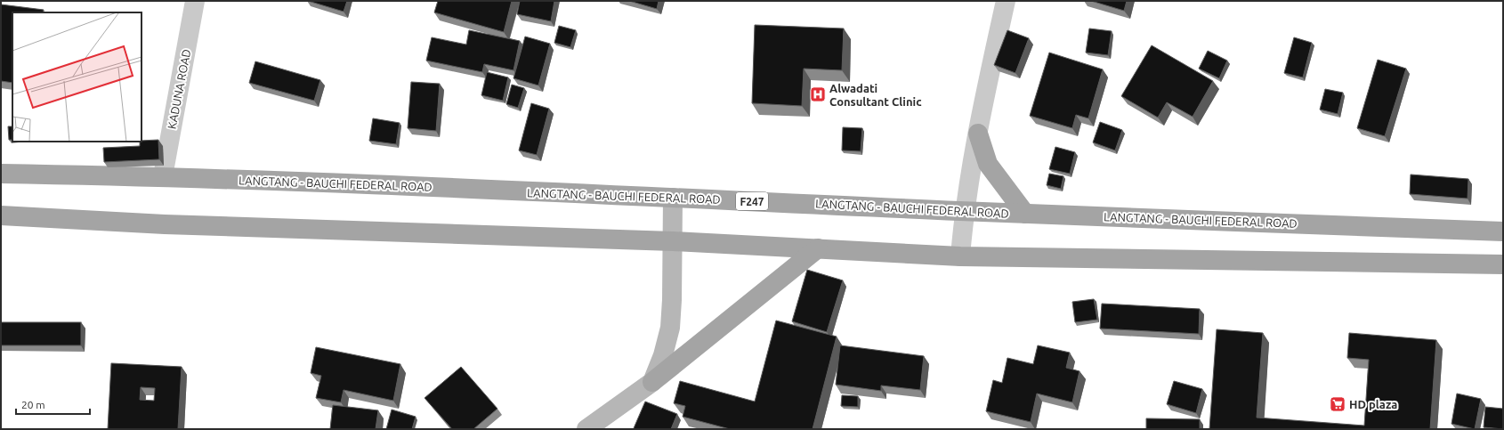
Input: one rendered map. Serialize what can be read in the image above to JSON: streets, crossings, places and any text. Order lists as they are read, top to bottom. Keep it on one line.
{"streets":{"main road":["LANGTANG - BAUCHI FEDERAL ROAD","F247"],"street":["KADUNA ROAD"]},"crossings":[["KADUNA ROAD","LANGTANG - BAUCHI FEDERAL ROAD"]],"places":{"hospital":["Alwadati Consultant Clinic"],"supermarket":["HD plaza"]},"scale_bar":"20 m"}
